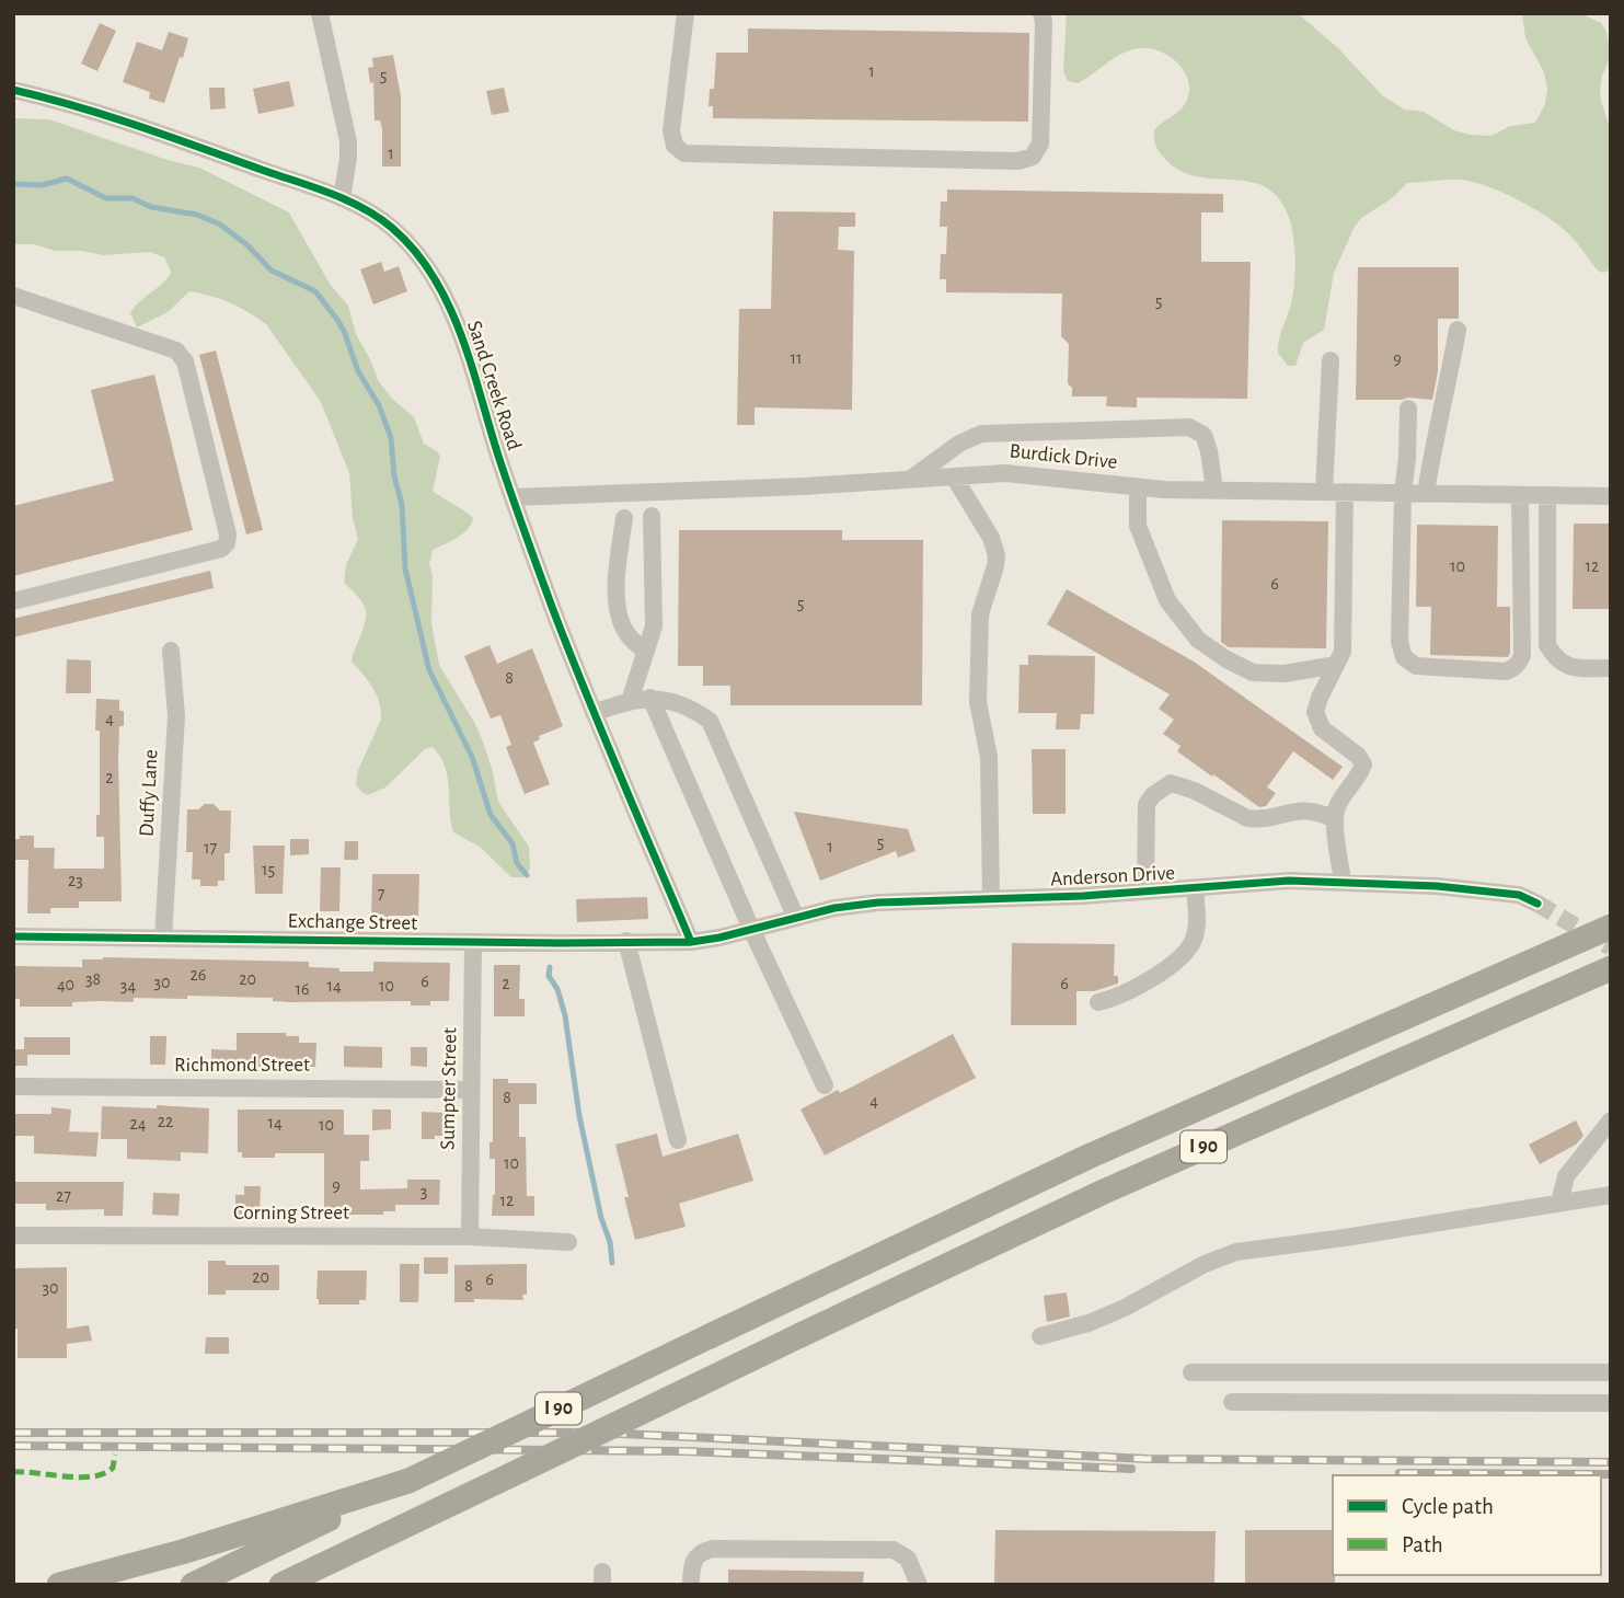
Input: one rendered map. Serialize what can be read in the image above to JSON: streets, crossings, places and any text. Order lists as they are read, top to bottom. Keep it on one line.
{"streets":{"highway":["I 90"],"street":["Sand Creek Road","Burdick Drive","Duffy Lane","Anderson Drive","Exchange Street","Richmond Street","Sumpter Street","Corning Street"]},"crossings":[["Sand Creek Road","Burdick Drive"],["Sand Creek Road","Anderson Drive"],["Sand Creek Road","Exchange Street"],["Duffy Lane","Exchange Street"],["Anderson Drive","Exchange Street"],["Exchange Street","Sumpter Street"],["Richmond Street","Sumpter Street"],["Sumpter Street","Corning Street"]],"house_numbers":["1","5","1","5","11","9","10","12","6","5","8","4","2","5","1","17","15","23","7","26","38","20","6","30","2","6","40","34","14","10","16","8","4","22","14","24","10","10","9","3","27","12","20","6","8","30"],"legend":["Cycle path","Path"]}
